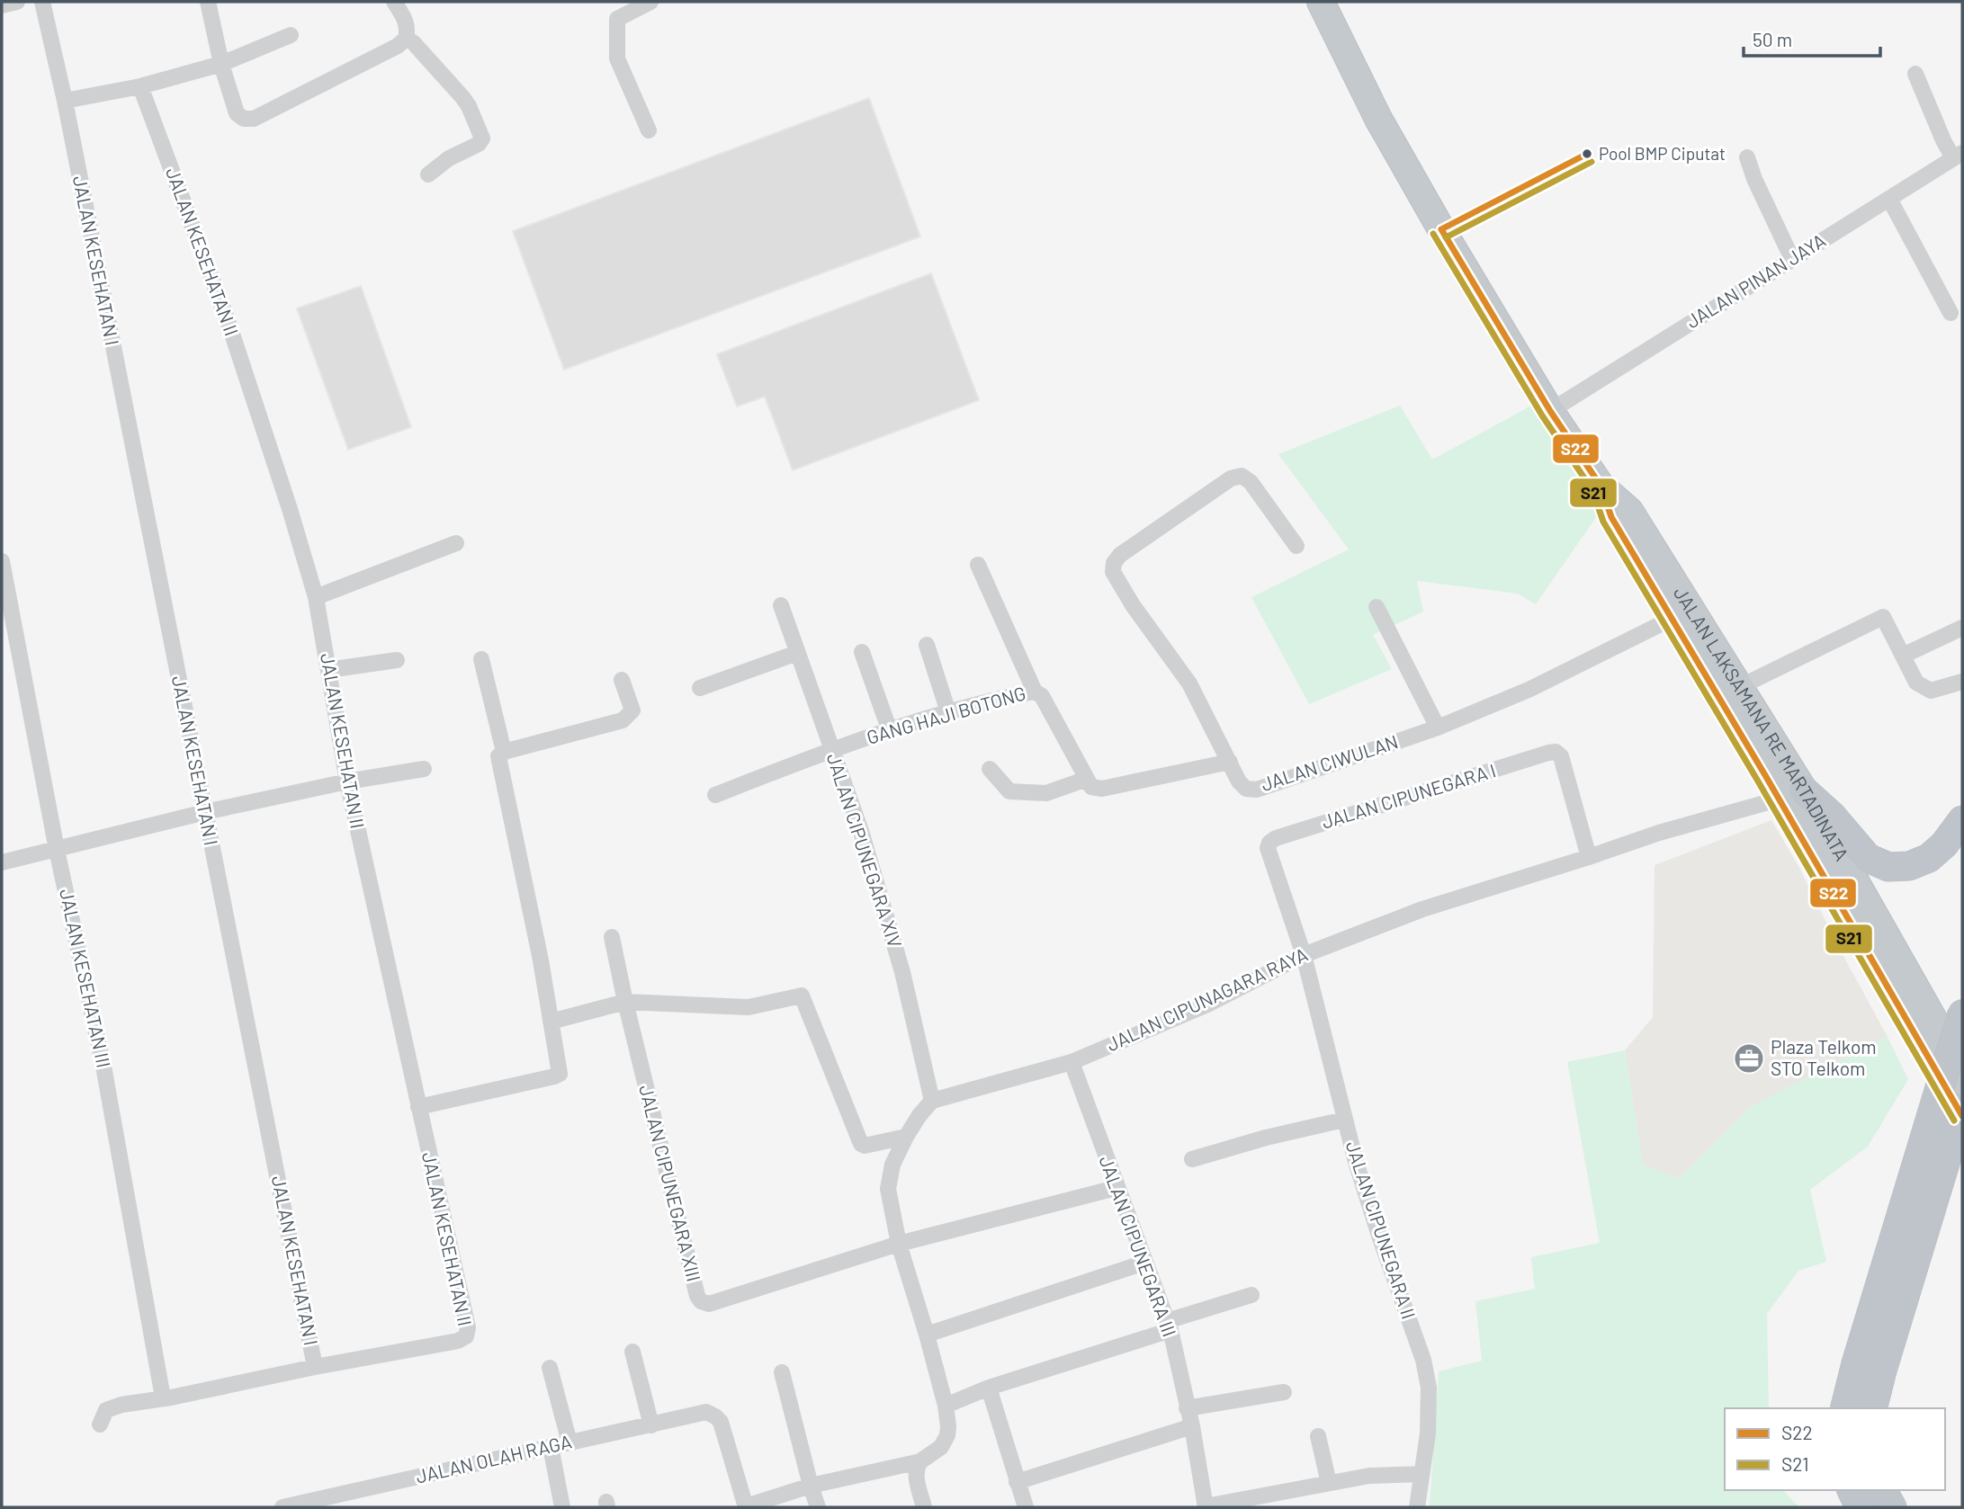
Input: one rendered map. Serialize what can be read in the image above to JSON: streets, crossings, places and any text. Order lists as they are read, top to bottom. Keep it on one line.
{"streets":{"highway":["JALAN LAKSAMANA RE MARTADINATA"],"street":["JALAN KESEHATAN II","JALAN KESEHATAN I","JALAN PINAN JAYA","GANG HAJI BOTONG","JALAN CIWULAN","JALAN CIPUNEGARA I","JALAN CIPUNEGARA XIV","JALAN KESEHATAN III","JALAN CIPUNAGARA RAYA","JALAN CIPUNEGARA XIII","JALAN CIPUNEGARA II","JALAN CIPUNEGARA III","JALAN OLAH RAGA"]},"crossings":[["JALAN KESEHATAN II","JALAN KESEHATAN I"],["JALAN KESEHATAN I","JALAN KESEHATAN III"],["JALAN PINAN JAYA","JALAN LAKSAMANA RE MARTADINATA"],["GANG HAJI BOTONG","JALAN CIPUNEGARA XIV"],["JALAN LAKSAMANA RE MARTADINATA","JALAN CIWULAN"],["JALAN LAKSAMANA RE MARTADINATA","JALAN CIPUNAGARA RAYA"],["JALAN CIPUNEGARA I","JALAN CIPUNAGARA RAYA"],["JALAN CIPUNEGARA I","JALAN CIPUNEGARA II"],["JALAN CIPUNEGARA XIV","JALAN CIPUNAGARA RAYA"],["JALAN CIPUNAGARA RAYA","JALAN CIPUNEGARA II"],["JALAN CIPUNAGARA RAYA","JALAN CIPUNEGARA III"]],"places":{"other":["Pool BMP Ciputat"],"office":["Plaza Telkom STO Telkom"]},"lines":["transit line S22","transit line S21"],"legend":["S22","S21"],"scale_bar":"50 m"}
